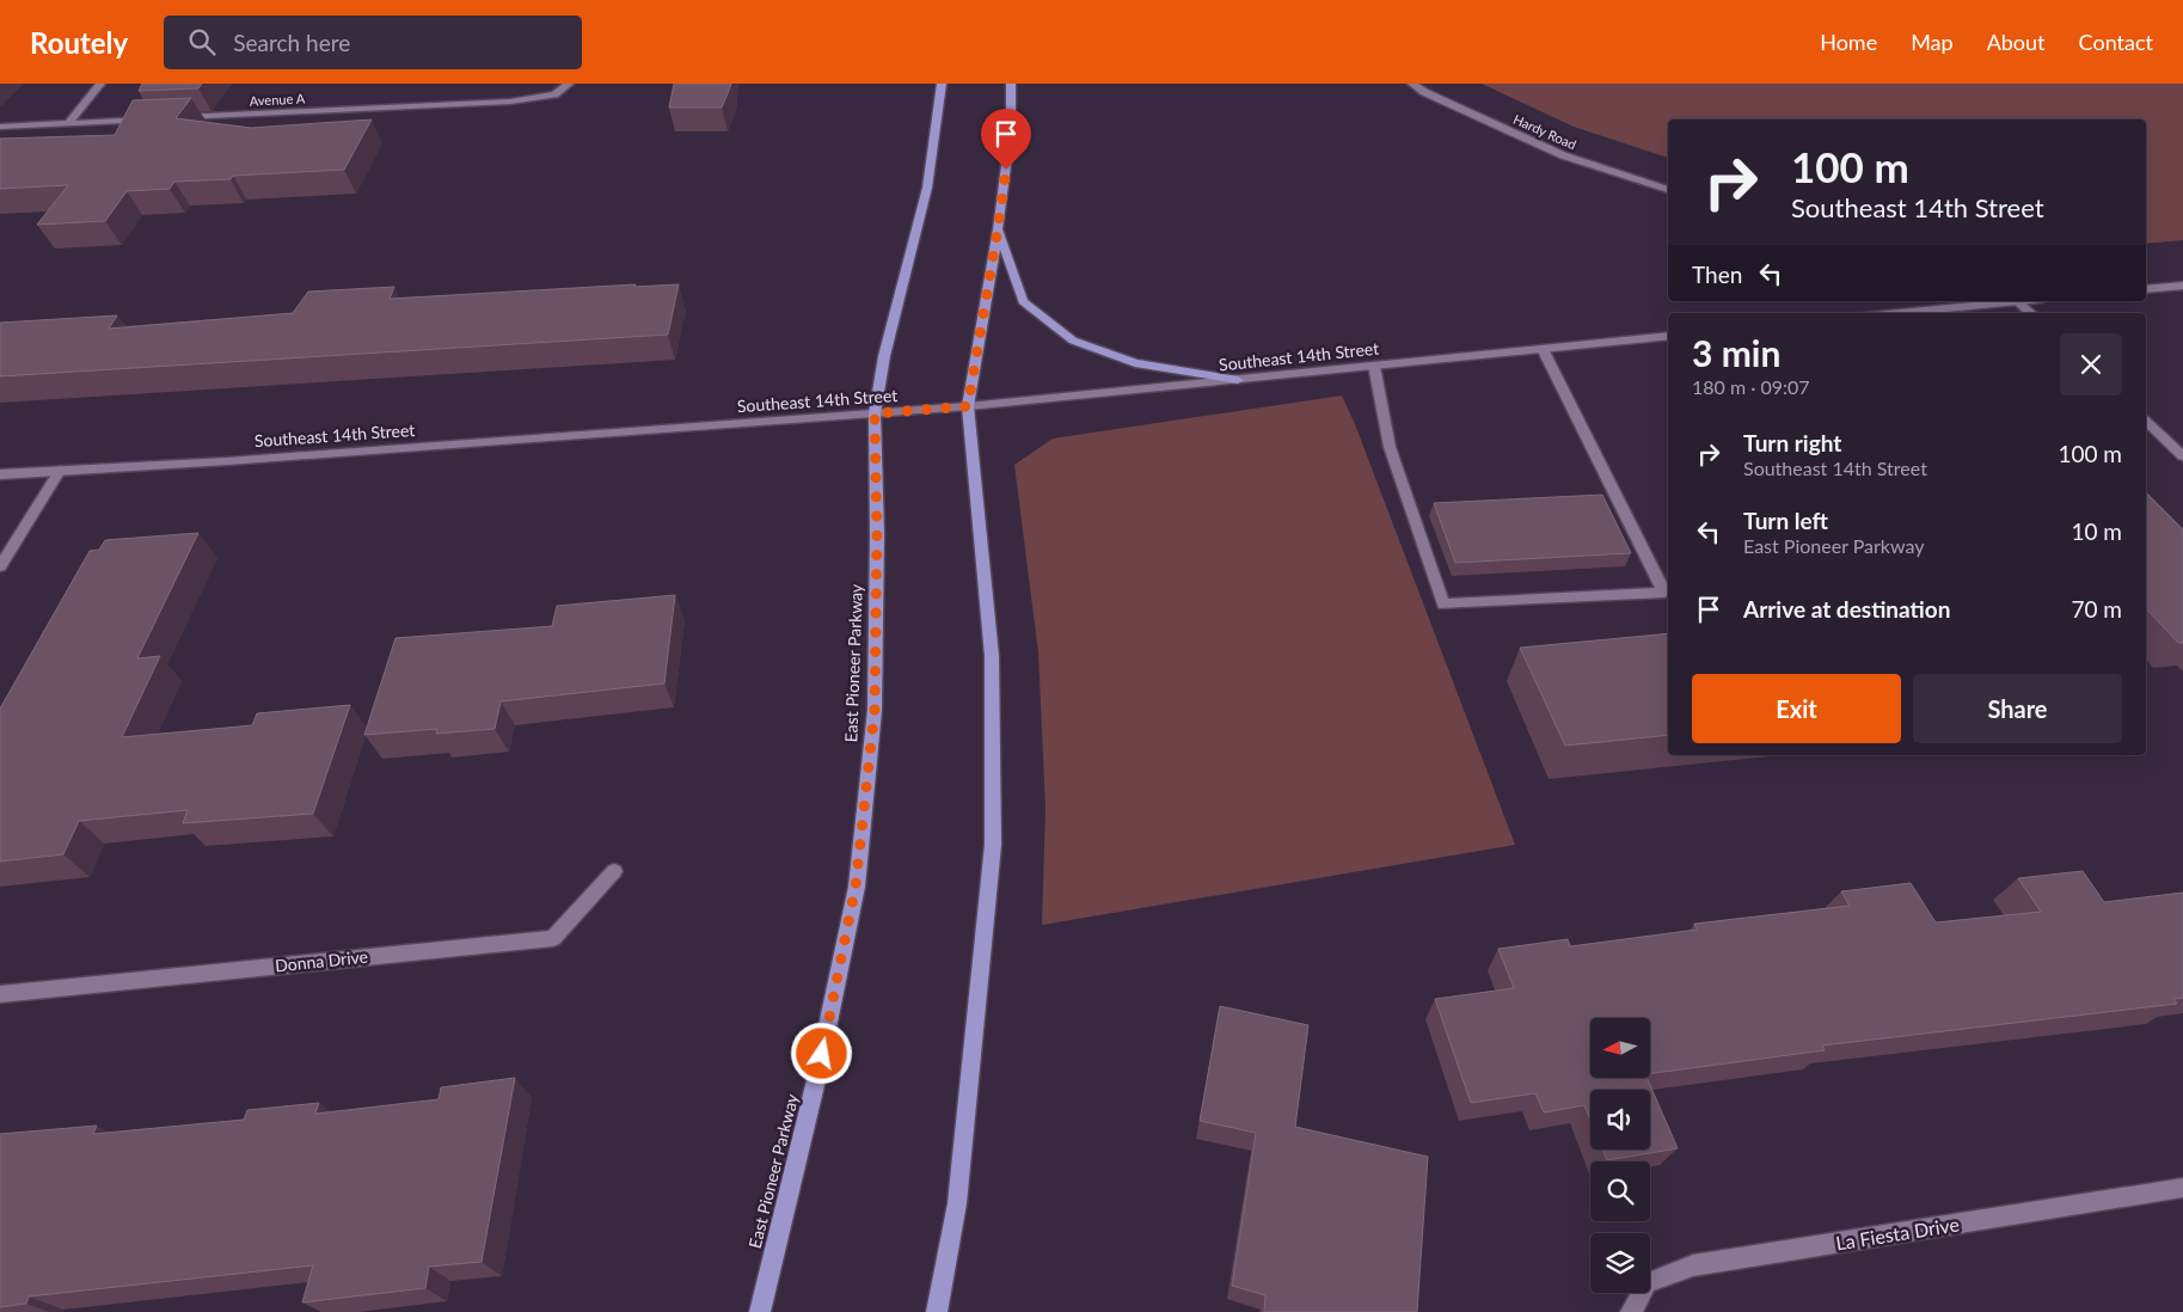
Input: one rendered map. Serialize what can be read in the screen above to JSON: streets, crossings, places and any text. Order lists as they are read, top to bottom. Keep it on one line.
{"streets":{"main road":["East Pioneer Parkway"],"street":["Avenue A","Hardy Road","Southeast 14th Street","Donna Drive","La Fiesta Drive"]},"crossings":[["Southeast 14th Street","East Pioneer Parkway"]],"north":"left","page":{"header":"Routely","search":"Search here","nav":["Home","Map","About","Contact"],"turn":["100 m","Southeast 14th Street"],"then":"Then","heading":["3 min","180 m · 09:07"],"list":[{"name":"Turn right","note":"Southeast 14th Street","value":"100 m"},{"name":"Turn left","note":"East Pioneer Parkway","value":"10 m"},{"name":"Arrive at destination","value":"70 m"}],"buttons":["Exit","Share"]}}
